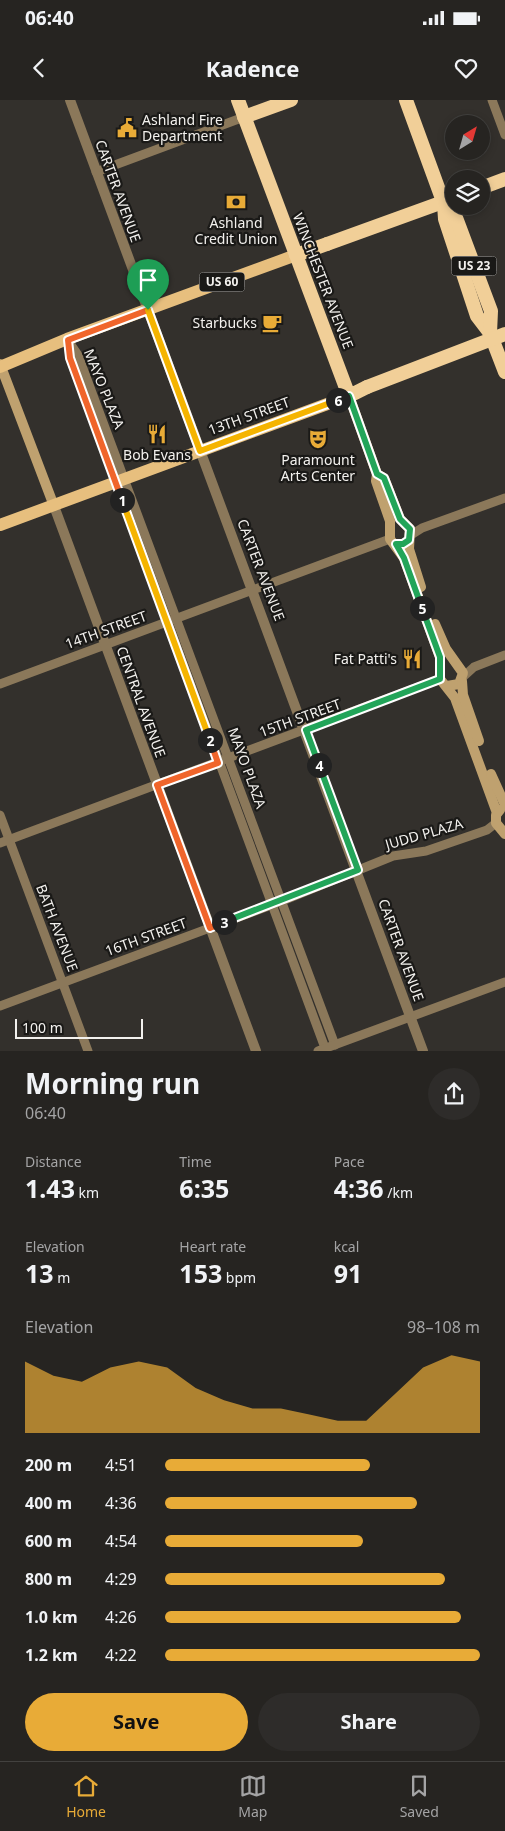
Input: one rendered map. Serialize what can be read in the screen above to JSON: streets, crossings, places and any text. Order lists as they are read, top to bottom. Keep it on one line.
{"streets":{"highway":["US 23","WINCHESTER AVENUE","13TH STREET"],"main road":["US 60","CENTRAL AVENUE"],"street":["CARTER AVENUE","MAYO PLAZA","14TH STREET","15TH STREET","JUDD PLAZA","BATH AVENUE","16TH STREET"]},"crossings":[["CARTER AVENUE","US 60"],["CARTER AVENUE","13TH STREET"],["CARTER AVENUE","14TH STREET"],["CARTER AVENUE","15TH STREET"],["CARTER AVENUE","JUDD PLAZA"],["CARTER AVENUE","16TH STREET"],["WINCHESTER AVENUE","US 60"],["WINCHESTER AVENUE","13TH STREET"],["WINCHESTER AVENUE","14TH STREET"],["WINCHESTER AVENUE","15TH STREET"],["US 60","MAYO PLAZA"],["US 60","CENTRAL AVENUE"],["MAYO PLAZA","13TH STREET"],["MAYO PLAZA","14TH STREET"],["MAYO PLAZA","15TH STREET"],["MAYO PLAZA","16TH STREET"],["13TH STREET","CENTRAL AVENUE"],["14TH STREET","CENTRAL AVENUE"],["CENTRAL AVENUE","15TH STREET"],["CENTRAL AVENUE","16TH STREET"],["15TH STREET","BATH AVENUE"],["JUDD PLAZA","16TH STREET"],["BATH AVENUE","16TH STREET"]],"places":{"public building":["Ashland Fire Department"],"bank":["Ashland Credit Union"],"cafe":["Starbucks"],"restaurant":["Bob Evans","Fat Patti's"],"theatre":["Paramount Arts Center"]},"scale_bar":"100 m","north":"top right","page":{"status":"06:40","header":"Kadence","pins":["6","1","5","2","4","3"],"scale":"100 m","heading":["Morning run","06:40"],"stats":[["Distance","1.43 km"],["Time","6:35"],["Pace","4:36 /km"],["Elevation","13 m"],["Heart rate","153 bpm"],["kcal","91"]],"chart":["Elevation","98–108 m"],"list":[{"name":"200 m","note":"4:51"},{"name":"400 m","note":"4:36"},{"name":"600 m","note":"4:54"},{"name":"800 m","note":"4:29"},{"name":"1.0 km","note":"4:26"},{"name":"1.2 km","note":"4:22"}],"buttons":["Save","Share"],"tabs":["Home","Map","Saved"]}}
